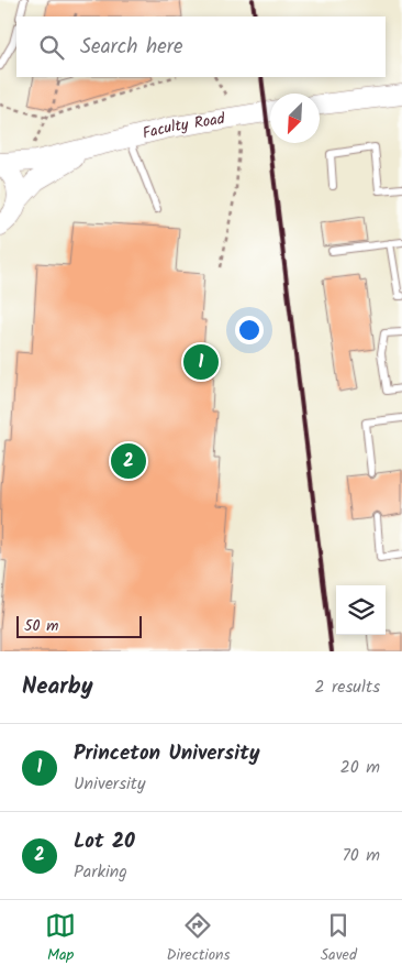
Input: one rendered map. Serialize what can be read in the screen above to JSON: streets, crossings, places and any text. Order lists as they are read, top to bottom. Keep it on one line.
{"streets":{"street":["Faculty Road"]},"scale_bar":"50 m","north":"bottom left","page":{"search":"Search here","pins":["1","2"],"scale":"50 m","heading":["Nearby","2 results"],"list":[{"mark":"1","name":"Princeton University","note":"University","value":"20 m"},{"mark":"2","name":"Lot 20","note":"Parking","value":"70 m"}],"nav":["Map","Directions","Saved"]}}
